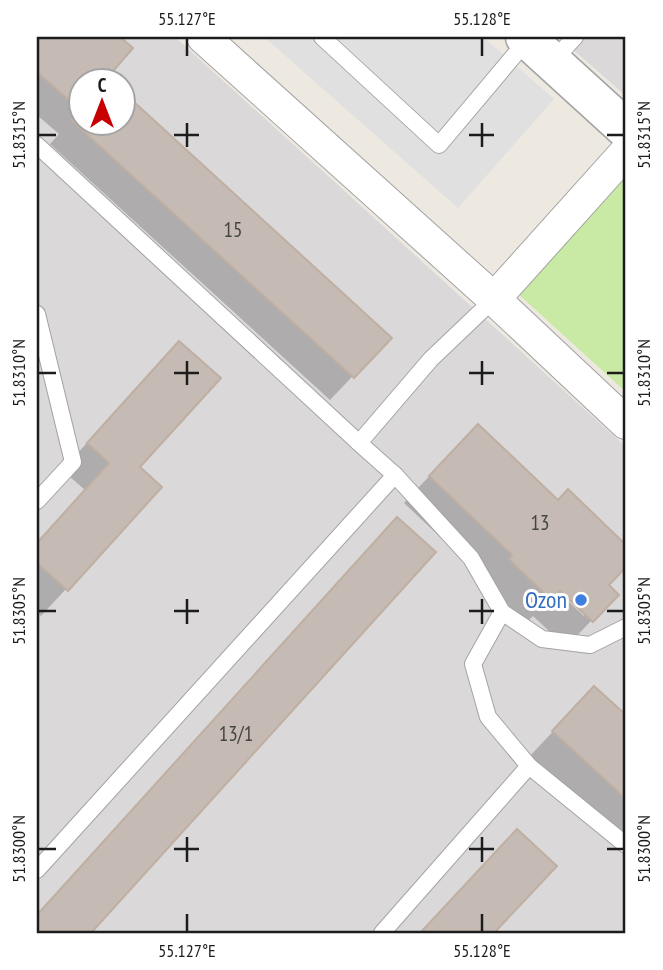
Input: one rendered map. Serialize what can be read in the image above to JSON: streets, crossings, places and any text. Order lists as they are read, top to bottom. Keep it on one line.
{"places":["Ozon"],"house_numbers":["15","13","13/1"],"north":"top","coordinates":["55.127°E","55.128°E","51.8315°N","51.8310°N","51.8305°N","51.8300°N"]}
